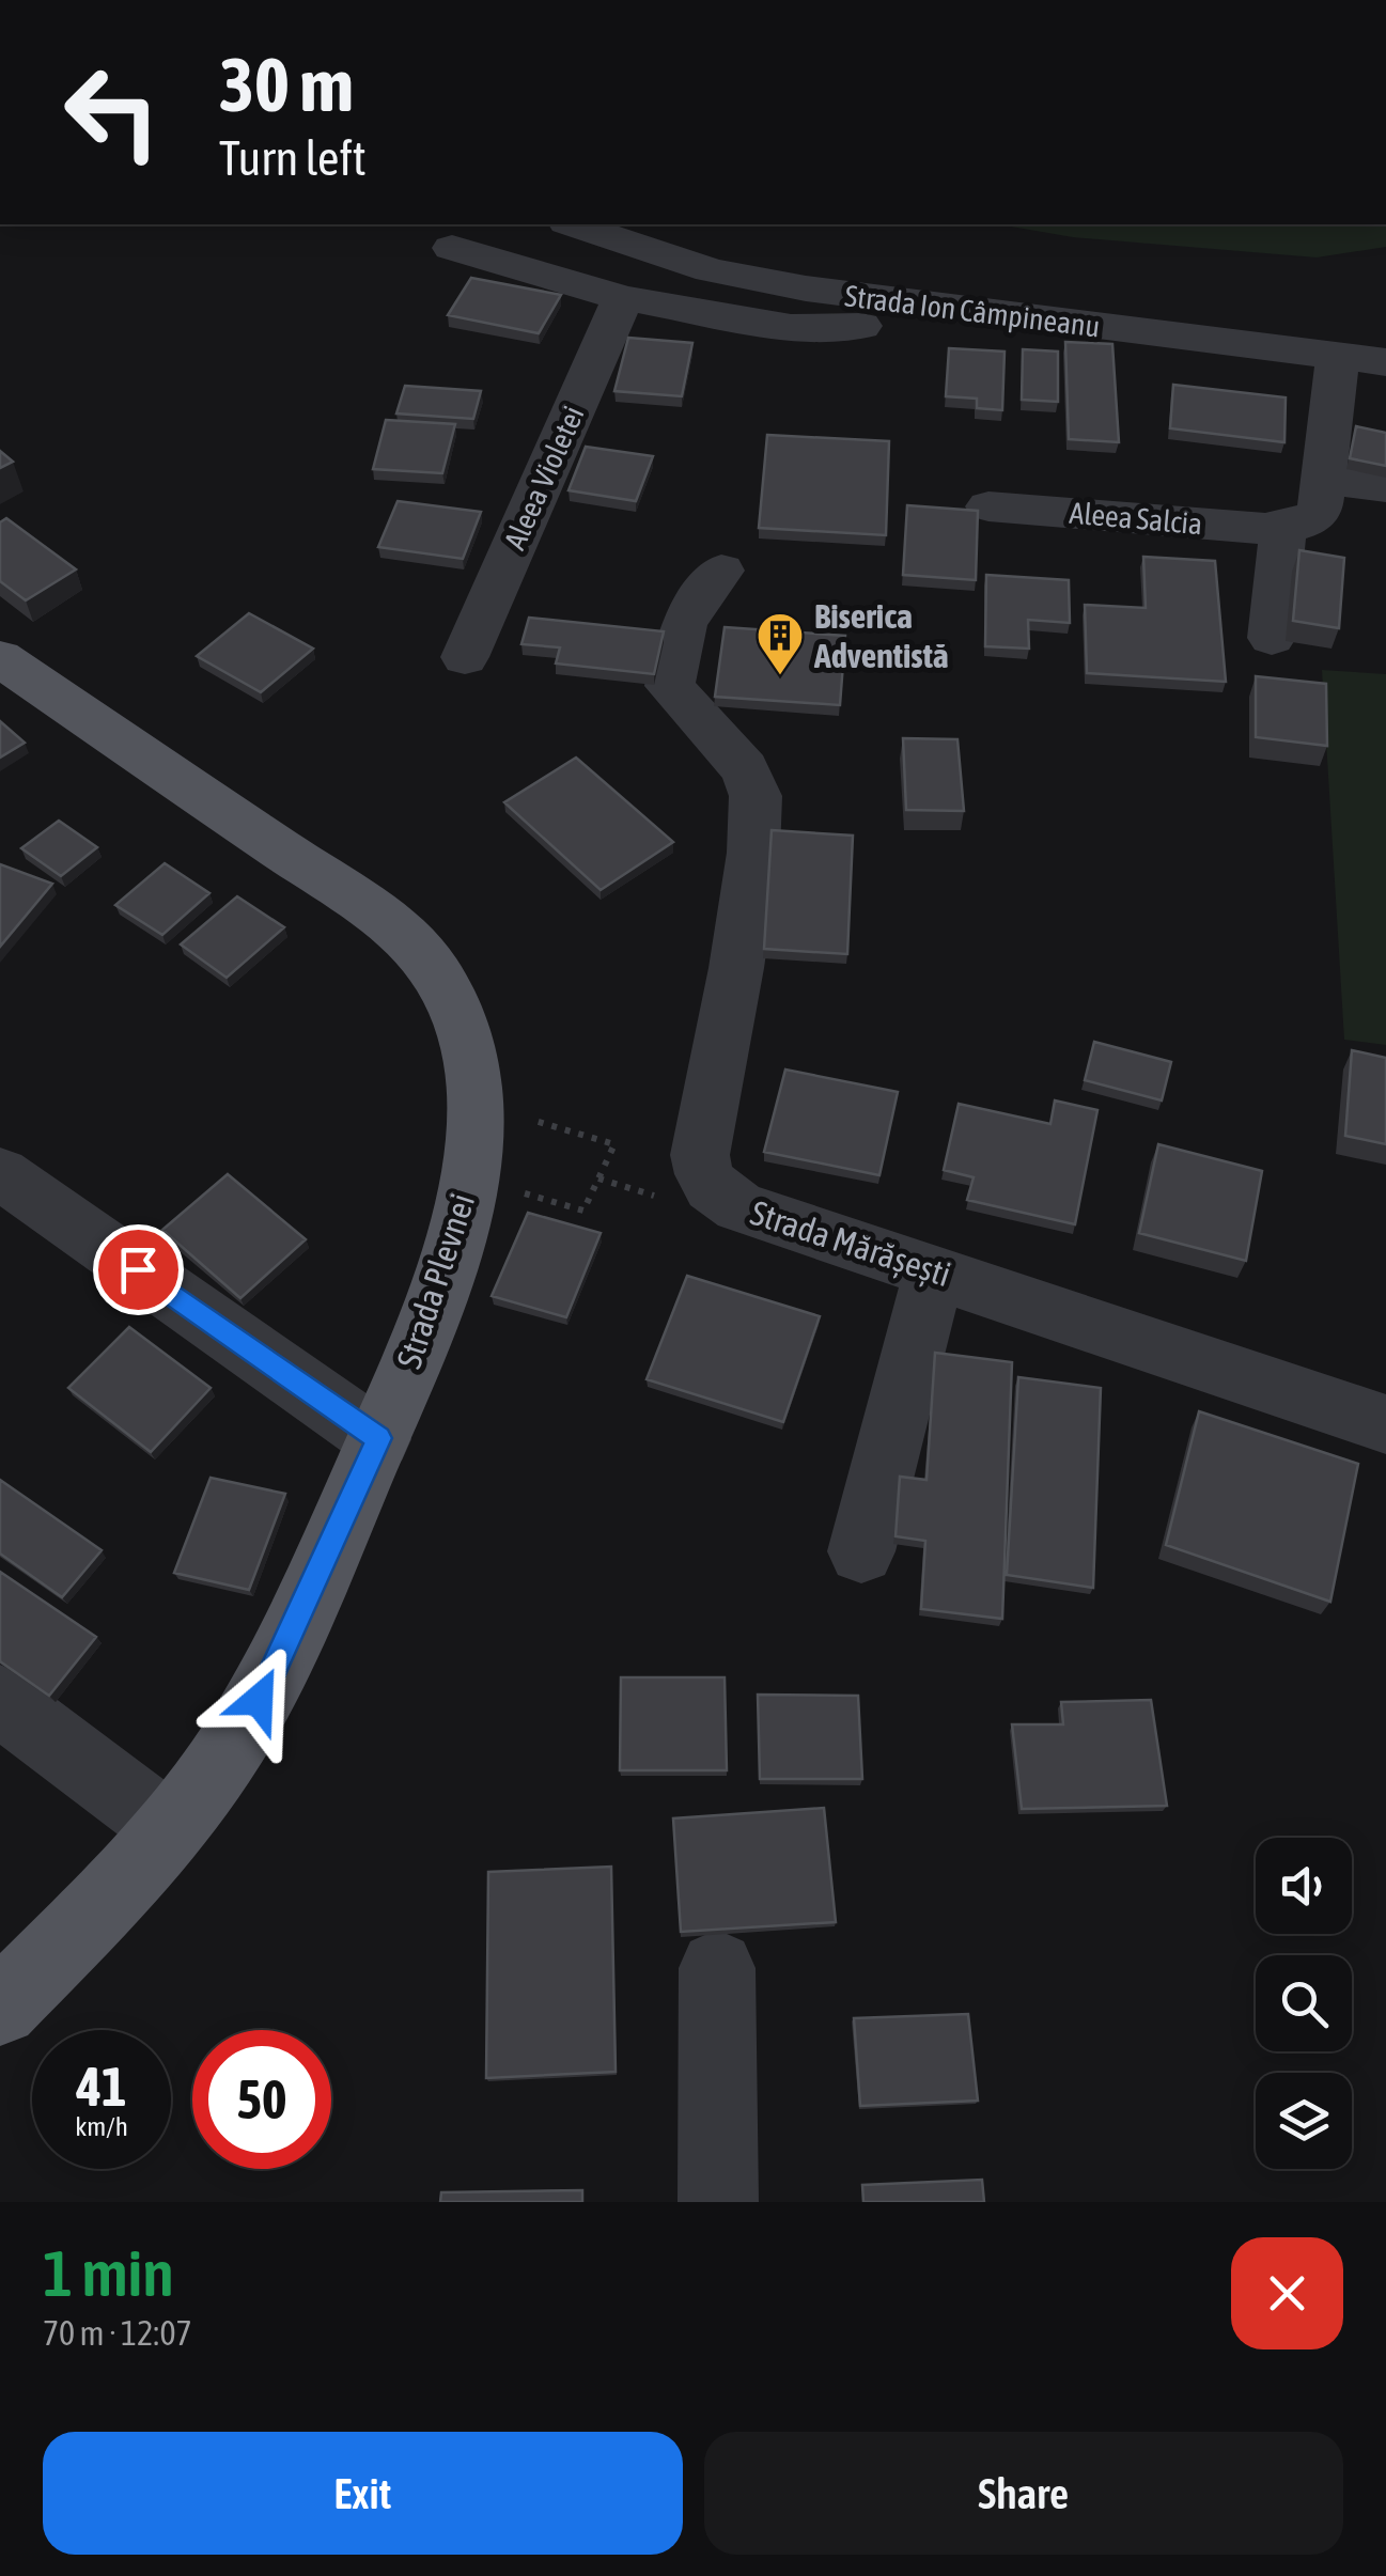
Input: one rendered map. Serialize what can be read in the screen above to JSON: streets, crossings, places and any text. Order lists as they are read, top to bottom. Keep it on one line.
{"streets":{"main road":["Strada Plevnei"],"street":["Strada Ion Câmpineanu","Aleea Violetei","Aleea Salcia","Strada Mărășești"]},"places":{"building":["Biserica Adventistă"]},"page":{"turn":["30 m","Turn left"],"speed":"41 km/h","limit":"50","heading":["1 min","70 m · 12:07"],"buttons":["Exit","Share"]}}
